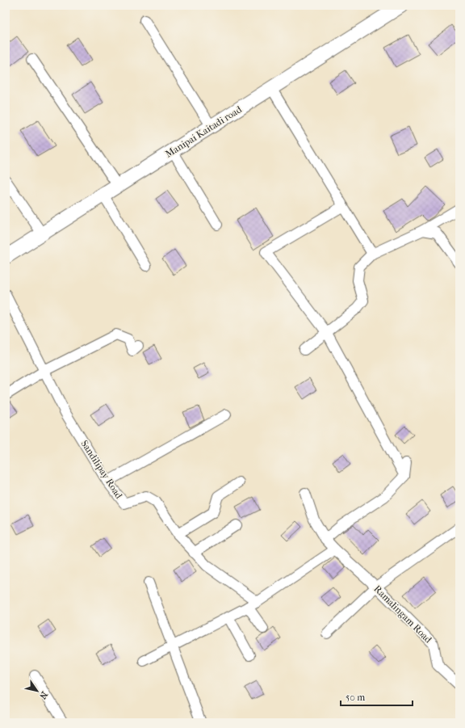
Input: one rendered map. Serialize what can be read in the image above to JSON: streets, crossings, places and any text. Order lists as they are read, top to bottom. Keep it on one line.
{"streets":{"main road":["Manipai Kaitadi road"],"street":["Sandilipay Road","Ramalingam Road"]},"scale_bar":"50 m","north":"bottom right"}
